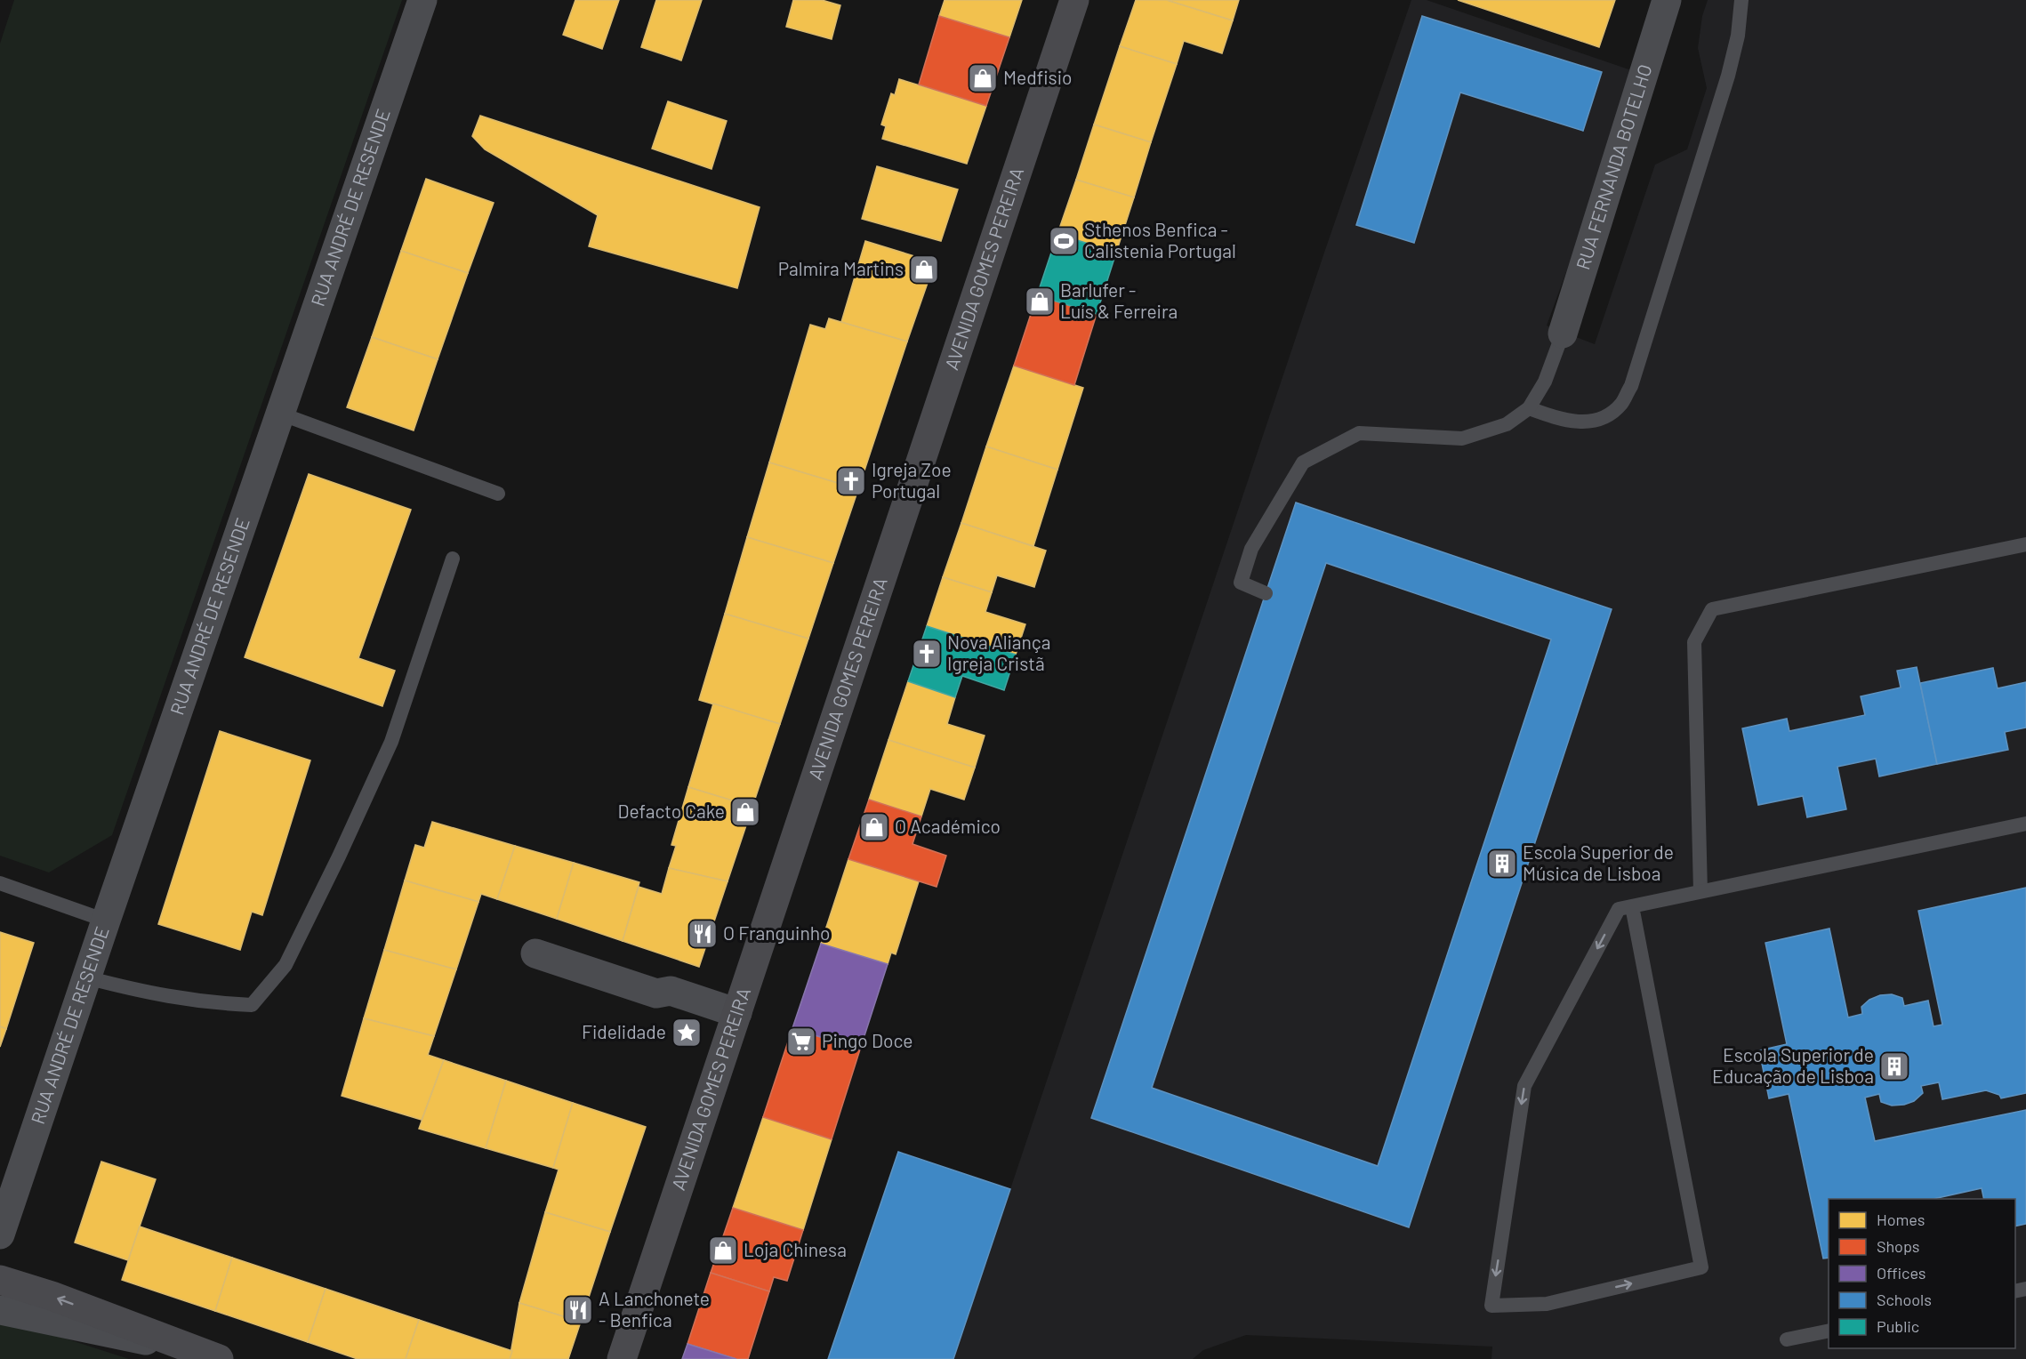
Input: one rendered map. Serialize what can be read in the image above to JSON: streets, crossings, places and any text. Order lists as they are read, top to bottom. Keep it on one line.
{"streets":{"street":["RUA FERNANDA BOTELHO","RUA ANDRÉ DE RESENDE","AVENIDA GOMES PEREIRA"]},"places":{"shop":["Medfisio","Palmira Martins","Barlufer - Luís & Ferreira","Defacto Cake","O Académico","Loja Chinesa"],"sports":["Sthenos Benfica - Calistenia Portugal"],"church":["Igreja Zoe Portugal","Nova Aliança Igreja Cristã"],"building":["Escola Superior de Música de Lisboa","Escola Superior de Educação de Lisboa"],"restaurant":["O Franguinho","A Lanchonete - Benfica"],"place":["Fidelidade"],"supermarket":["Pingo Doce"]},"legend":["Homes","Shops","Offices","Schools","Public"]}
